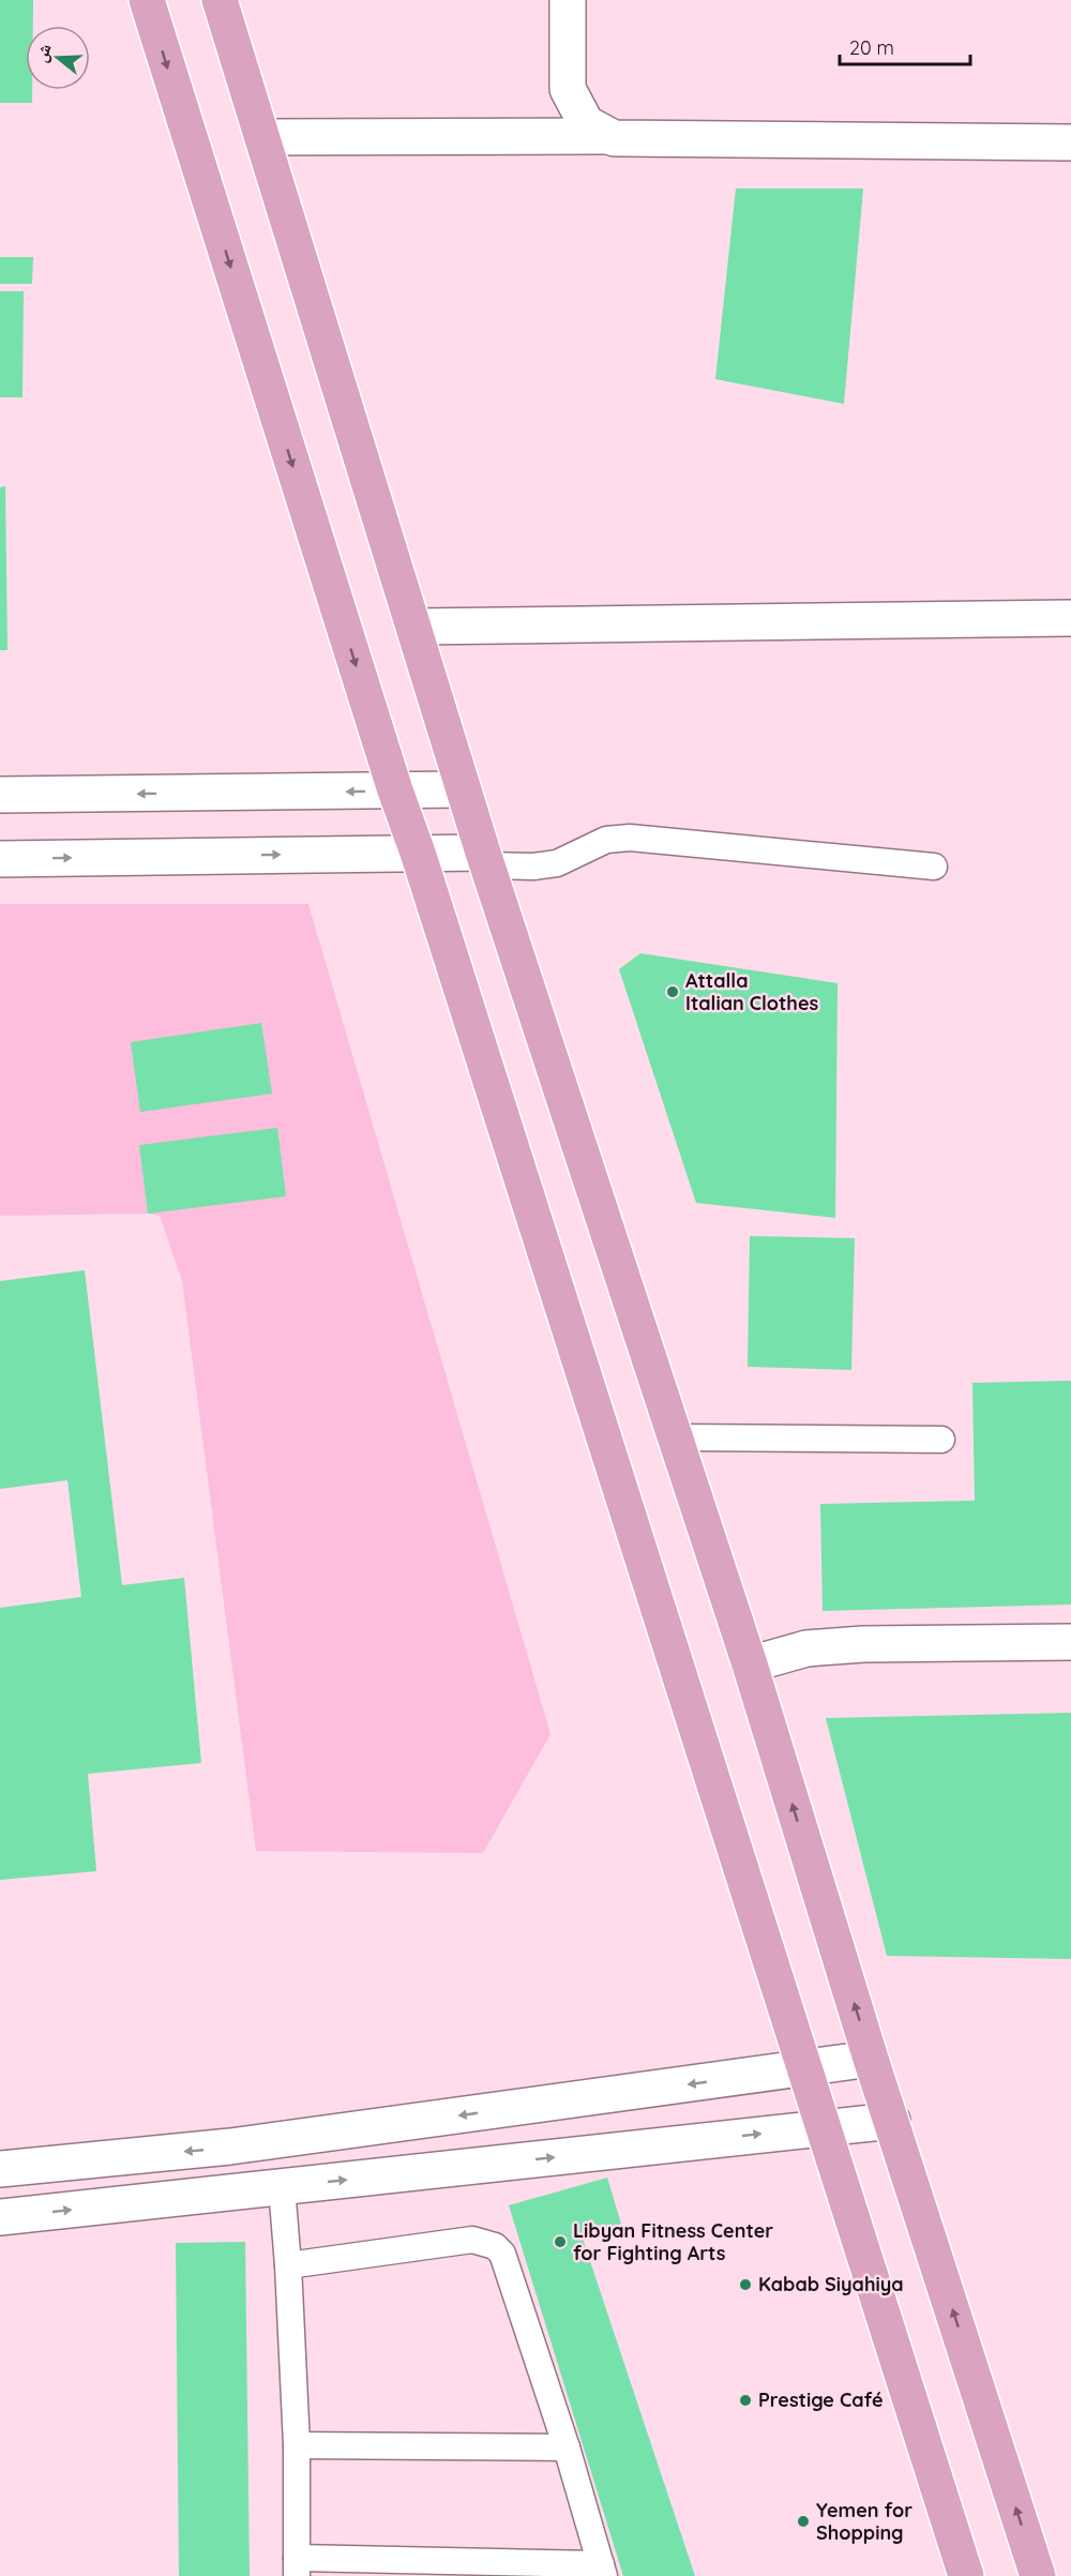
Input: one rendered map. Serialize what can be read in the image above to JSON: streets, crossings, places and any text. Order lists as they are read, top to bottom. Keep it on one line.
{"places":["Attalla Italian Clothes","Libyan Fitness Center for Fighting Arts","Kabab Siyahiya","Prestige Café","Yemen for Shopping"],"scale_bar":"20 m","north":"left"}
